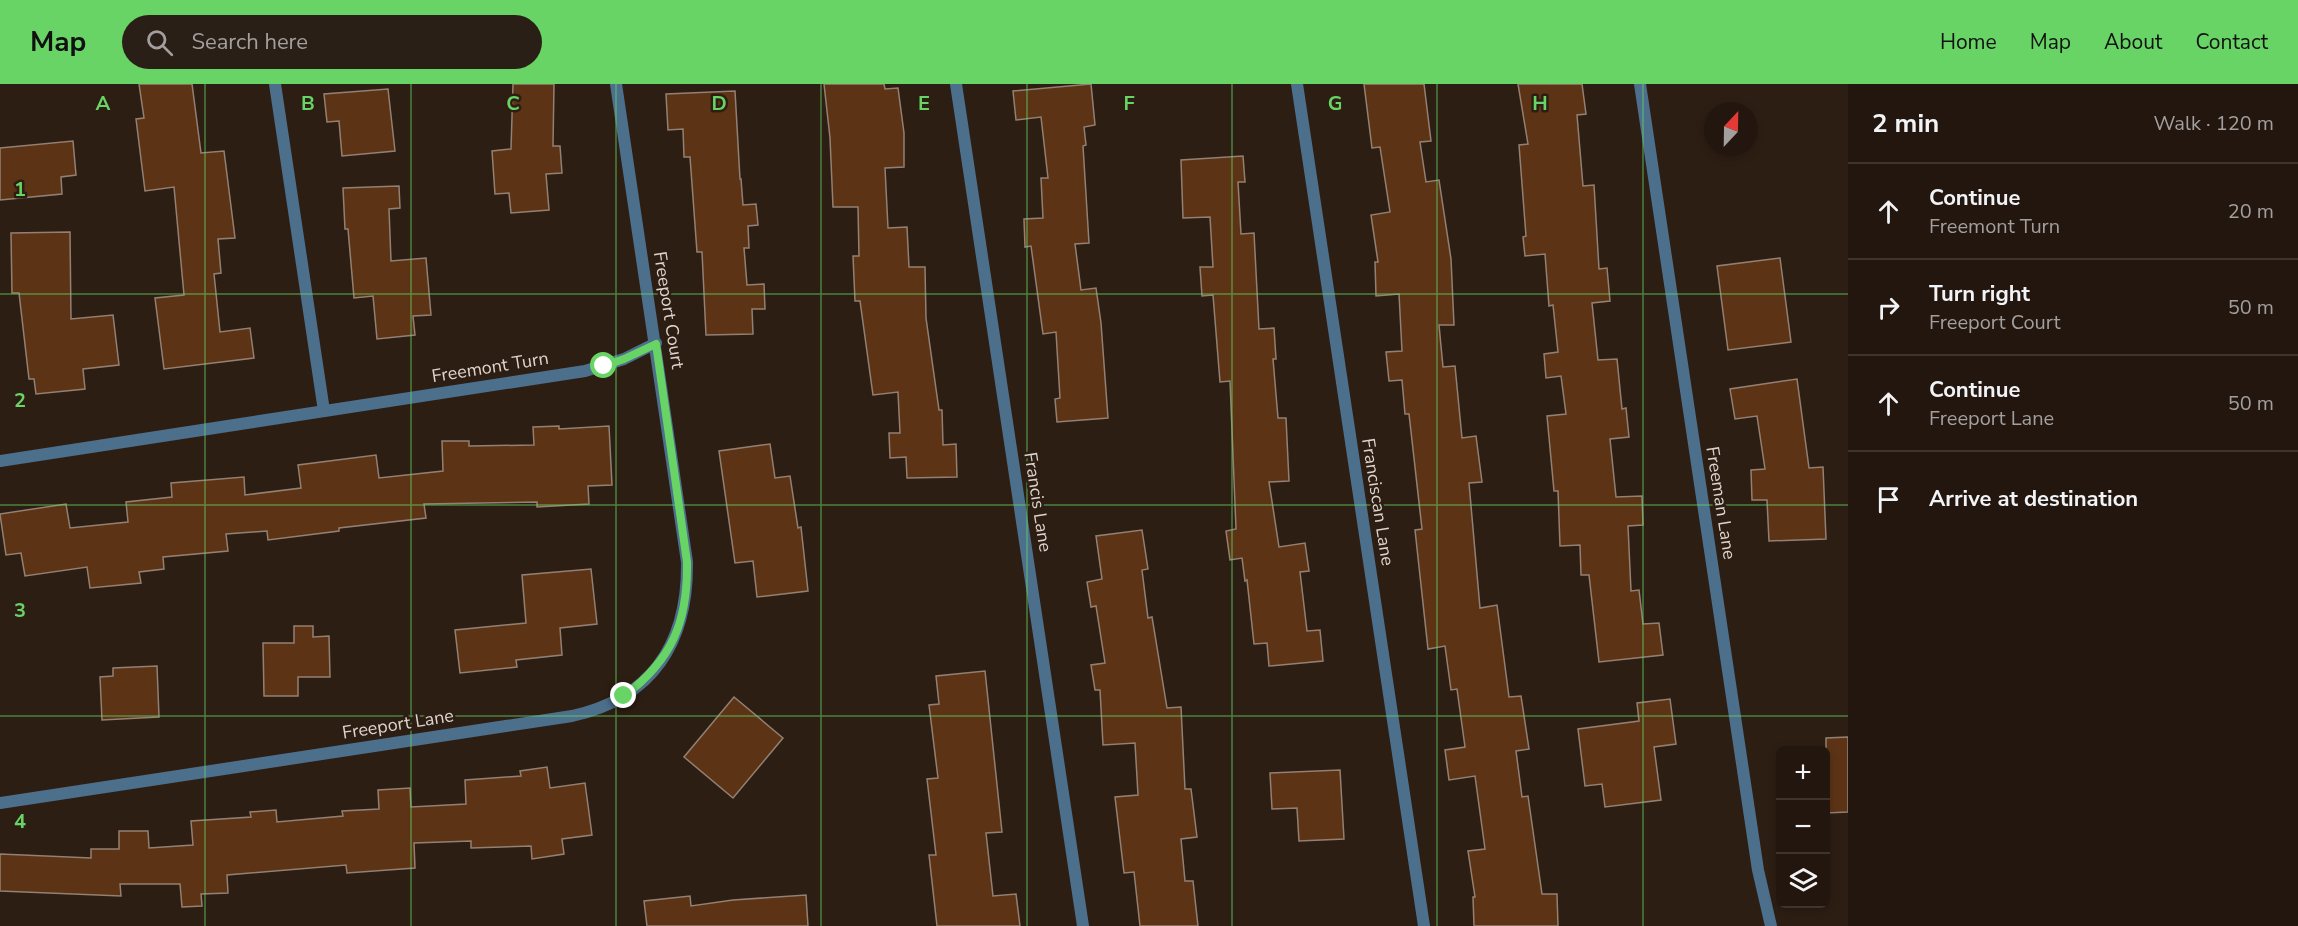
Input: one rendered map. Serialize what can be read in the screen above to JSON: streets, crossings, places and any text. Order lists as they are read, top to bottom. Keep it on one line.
{"streets":{"street":["Freeport Court","Freemont Turn","Francis Lane","Franciscan Lane","Freeman Lane","Freeport Lane"]},"crossings":[["Freeport Court","Freemont Turn"],["Freeport Court","Freeport Lane"]],"north":"top","page":{"header":"Map","search":"Search here","nav":["Home","Map","About","Contact"],"heading":["2 min","Walk · 120 m"],"list":[["Continue","Freemont Turn","20 m"],["Turn right","Freeport Court","50 m"],["Continue","Freeport Lane","50 m"],"Arrive at destination"],"map_buttons":["+","−"]},"grid":{"columns":["A","B","C","D","E","F","G","H"],"rows":["1","2","3","4"]}}
